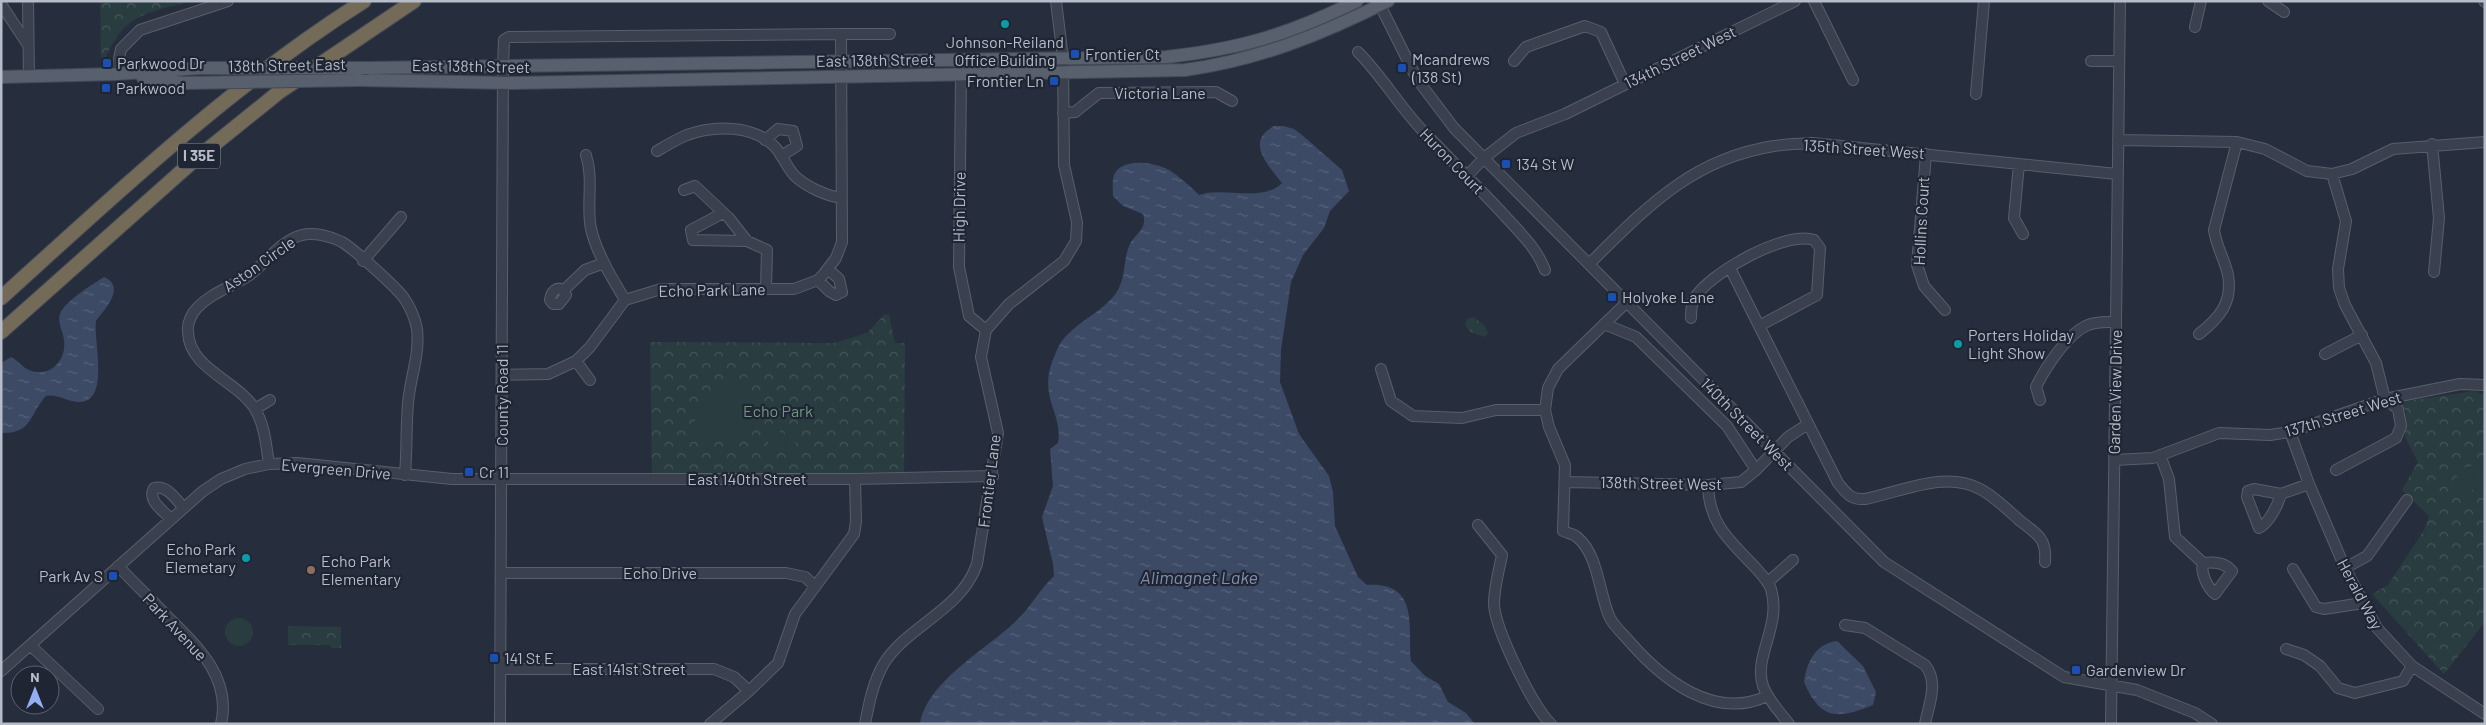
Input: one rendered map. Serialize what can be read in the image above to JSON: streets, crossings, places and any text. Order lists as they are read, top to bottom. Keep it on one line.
{"streets":{"highway":["I 35E"],"main road":["East 138th Street","138th Street East"],"street":["134th Street West","Victoria Lane","135th Street West","Huron Court","High Drive","Hollins Court","Aston Circle","Echo Park Lane","Garden View Drive","County Road 11","137th Street West","140th Street West","Evergreen Drive","East 140th Street","Frontier Lane","138th Street West","Echo Drive","Herald Way","Park Avenue","East 141st Street"]},"crossings":[["134th Street West","Huron Court"],["134th Street West","140th Street West"],["East 138th Street","138th Street East"],["East 138th Street","High Drive"],["East 138th Street","Echo Park Lane"],["East 138th Street","County Road 11"],["East 138th Street","140th Street West"],["135th Street West","Hollins Court"],["135th Street West","Garden View Drive"],["135th Street West","140th Street West"],["High Drive","Frontier Lane"],["Aston Circle","Evergreen Drive"],["Echo Park Lane","County Road 11"],["Garden View Drive","137th Street West"],["Garden View Drive","140th Street West"],["County Road 11","Evergreen Drive"],["County Road 11","East 140th Street"],["County Road 11","Echo Drive"],["County Road 11","East 141st Street"],["137th Street West","Herald Way"],["140th Street West","138th Street West"],["Evergreen Drive","East 140th Street"],["Evergreen Drive","Park Avenue"],["East 140th Street","Frontier Lane"]],"water":["Alimagnet Lake"],"parks":["Echo Park"],"places":{"other":["Johnson-Reiland Office Building","Porters Holiday Light Show","Echo Park Elemetary","Echo Park Elementary"],"transit":["Frontier Ct","Parkwood Dr","Mcandrews (138 St)","Frontier Ln","Parkwood","134 St W","Holyoke Lane","Cr 11","Park Av S","141 St E","Gardenview Dr"]},"north":"top"}
